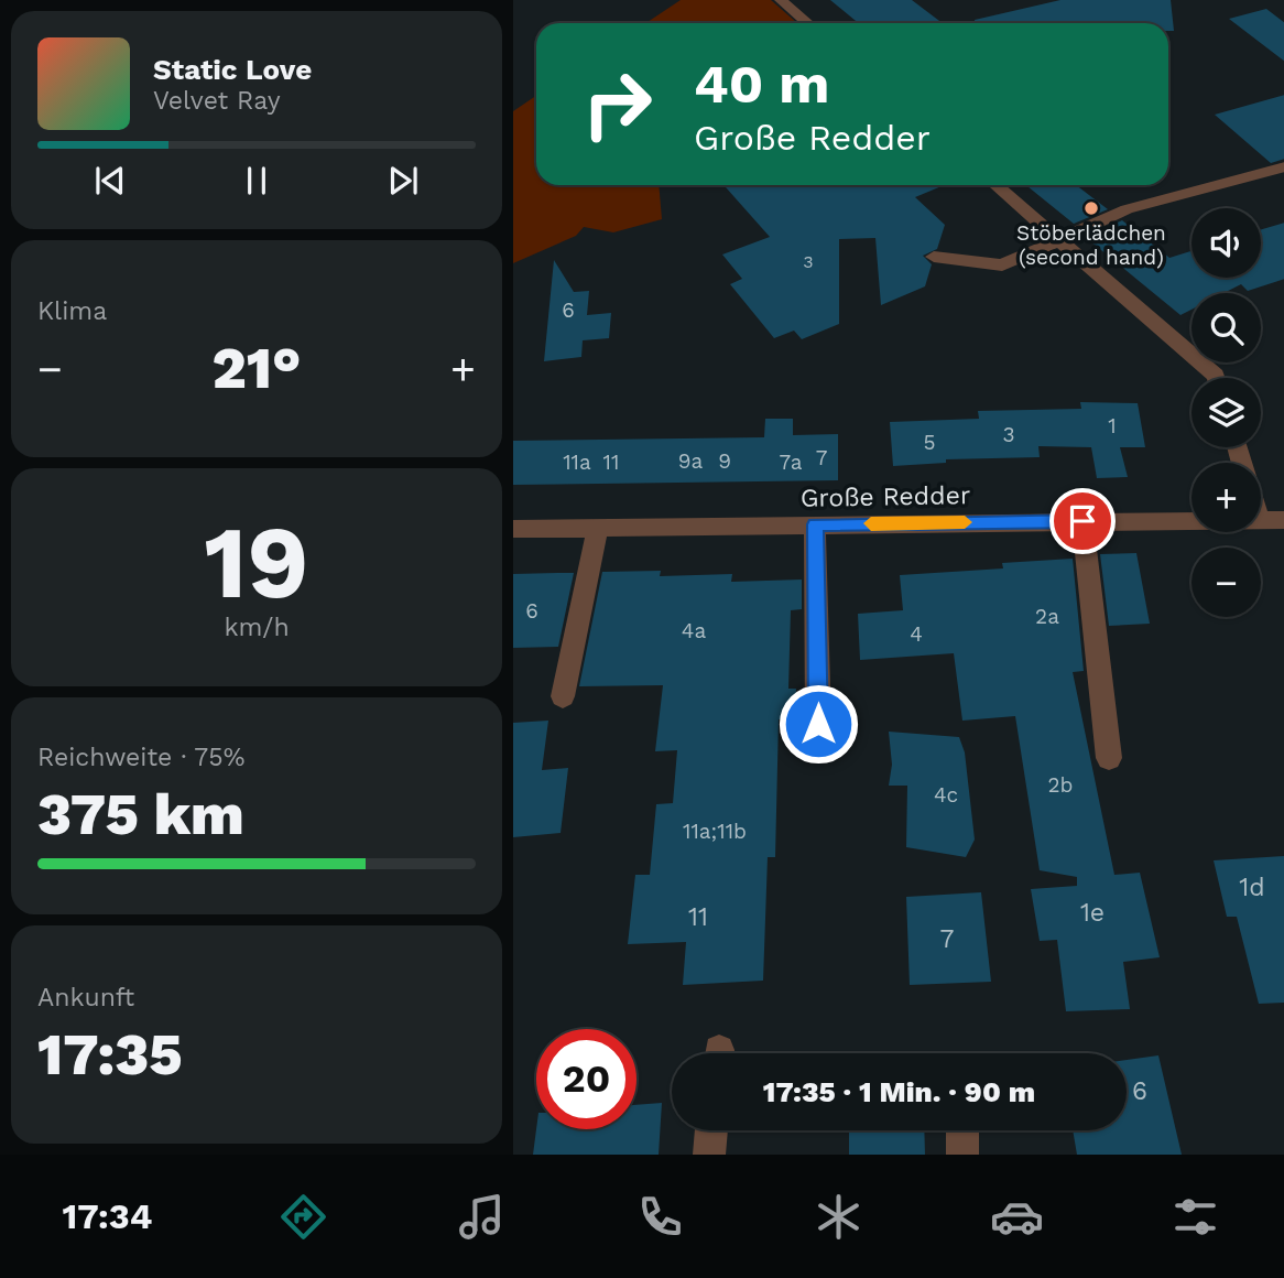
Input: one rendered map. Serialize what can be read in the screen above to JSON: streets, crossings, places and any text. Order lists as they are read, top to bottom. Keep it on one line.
{"streets":{"street":["Große Redder"]},"places":["Stöberlädchen (second hand)"],"house_numbers":["3","6","1","3","5","7","9a","9","11a","11","7a","6","2a","4a","4","2b","4c","11a;11b","1d","1e","11","7","6"],"page":{"turn":["40 m","Große Redder"],"song":["Static Love","Velvet Ray"],"map_buttons":["+","−"],"tile":["Klima",["19","km/h"],["Reichweite · 75%","375 km"],["Ankunft","17:35"]],"heat":["−","21°","+"],"limit":"20","trip":"17:35 · 1 Min. · 90 m","tabs":"17:34"}}
